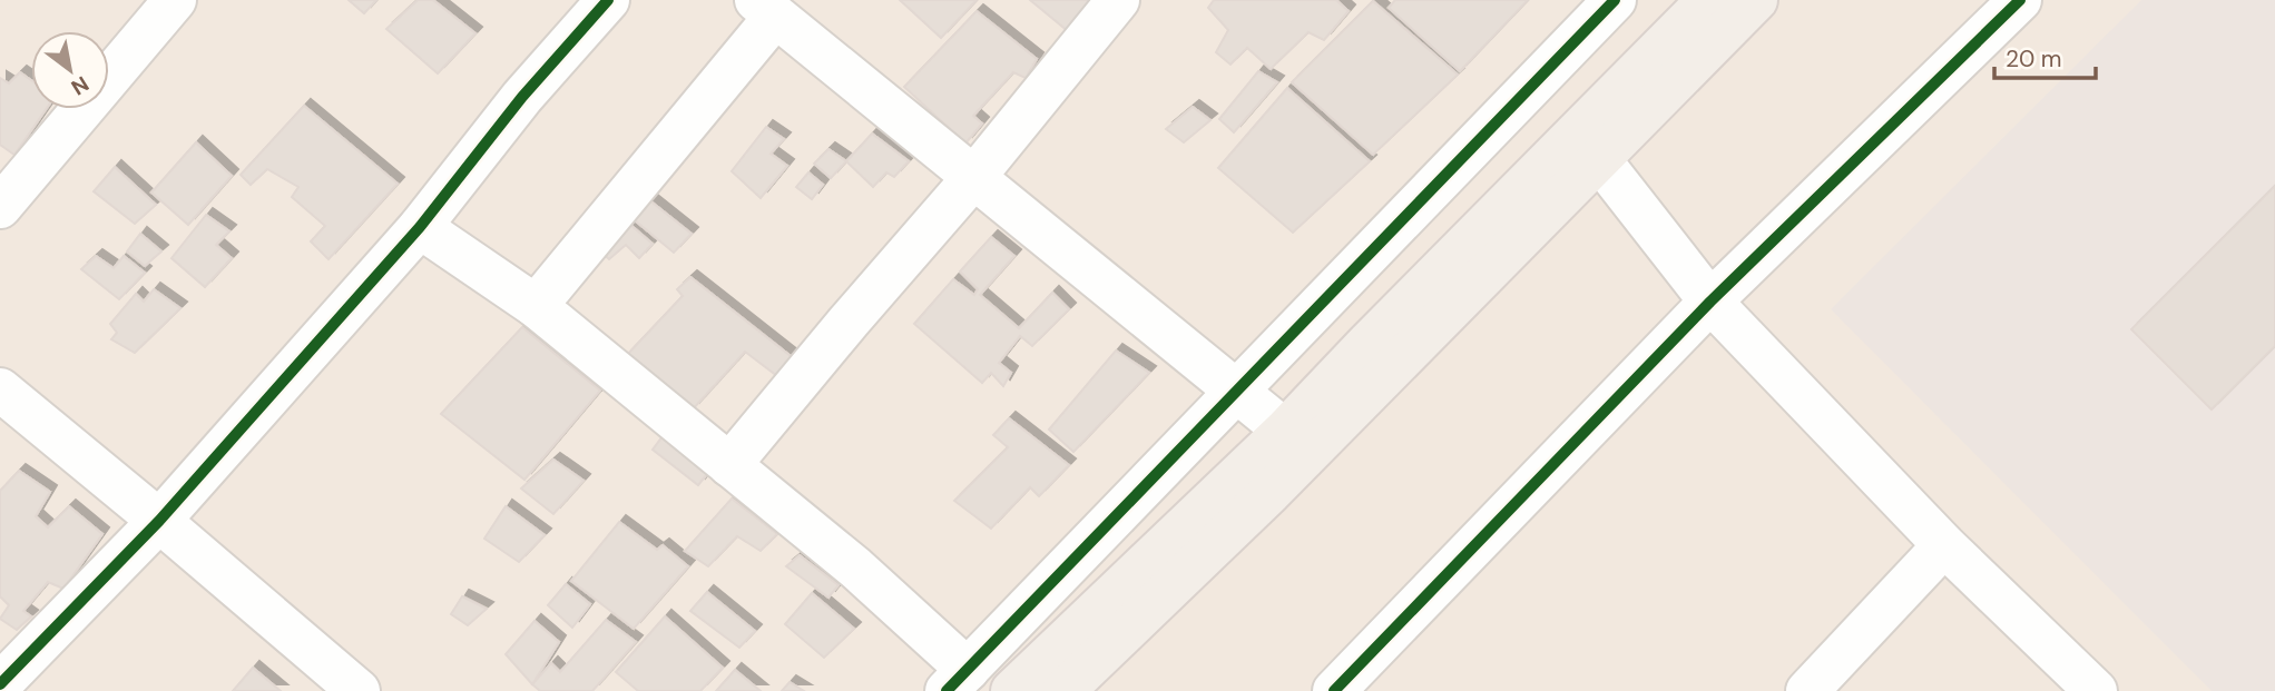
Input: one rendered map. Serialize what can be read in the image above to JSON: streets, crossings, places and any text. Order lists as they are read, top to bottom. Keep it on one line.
{"scale_bar":"20 m","north":"bottom right"}
